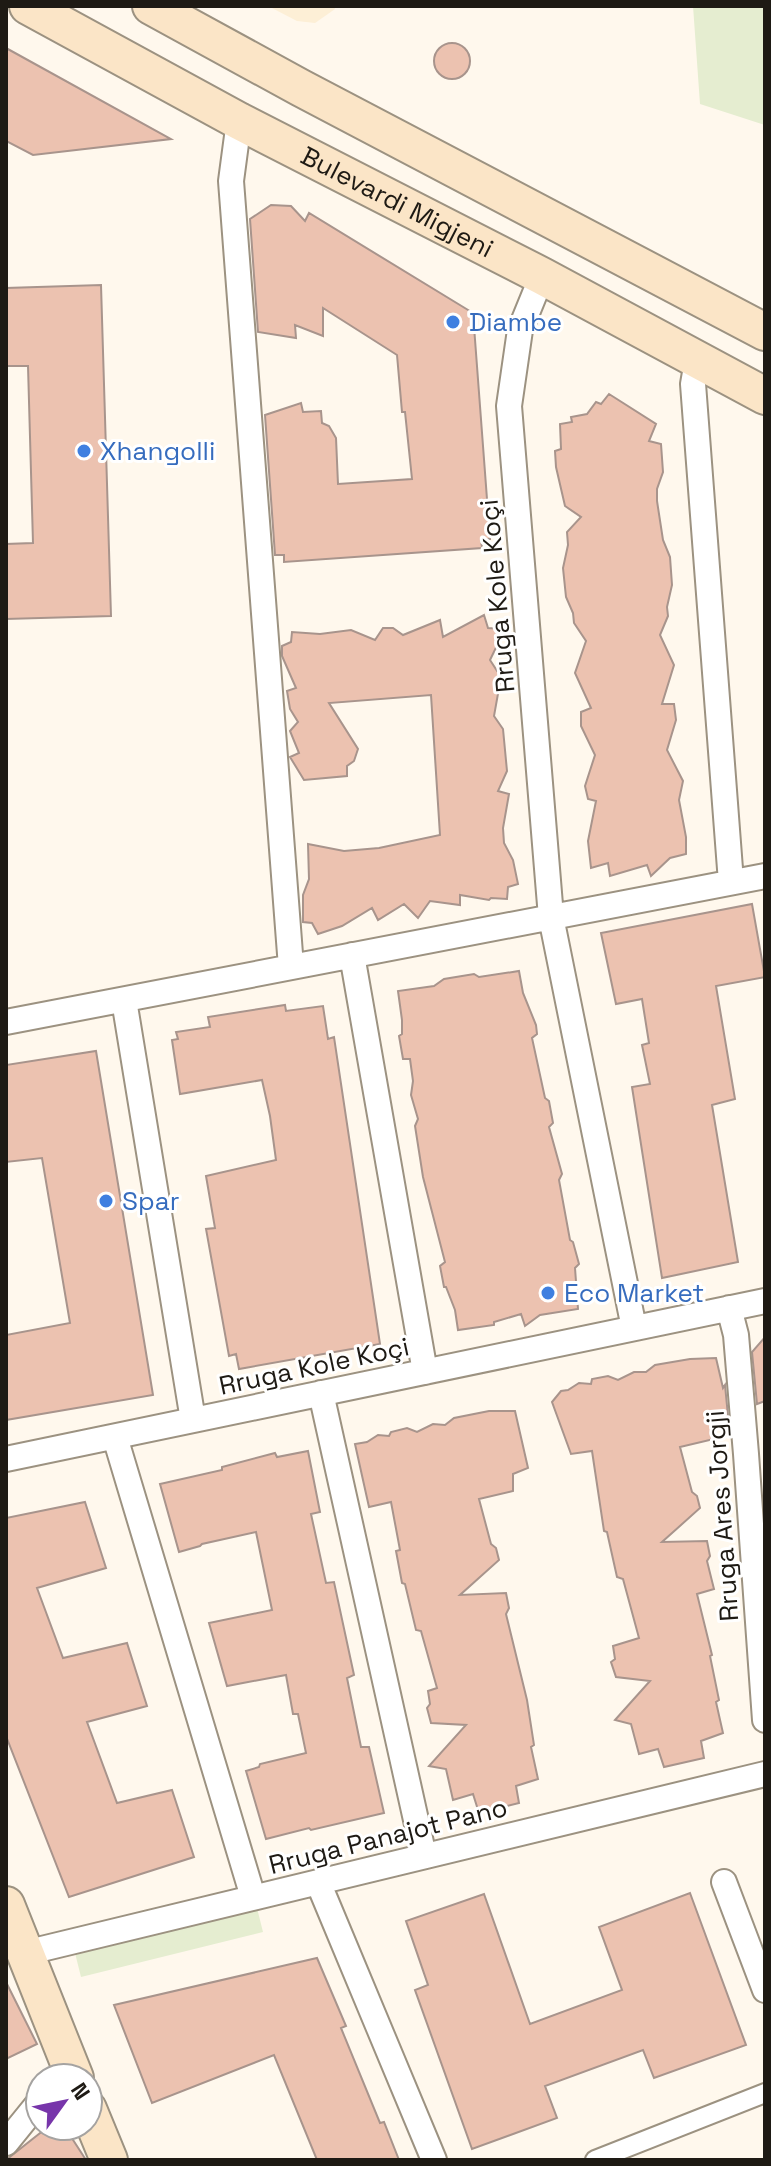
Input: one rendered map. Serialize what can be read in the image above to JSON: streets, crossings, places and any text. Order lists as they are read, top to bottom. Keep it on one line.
{"streets":{"main road":["Bulevardi Migjeni"],"street":["Rruga Kole Koçi","Rruga Ares Jorgji","Rruga Panajot Pano"]},"crossings":[["Bulevardi Migjeni","Rruga Kole Koçi"],["Rruga Kole Koçi","Rruga Ares Jorgji"]],"places":["Diambe","Xhangolli","Spar","Eco Market"],"north":"top right"}
